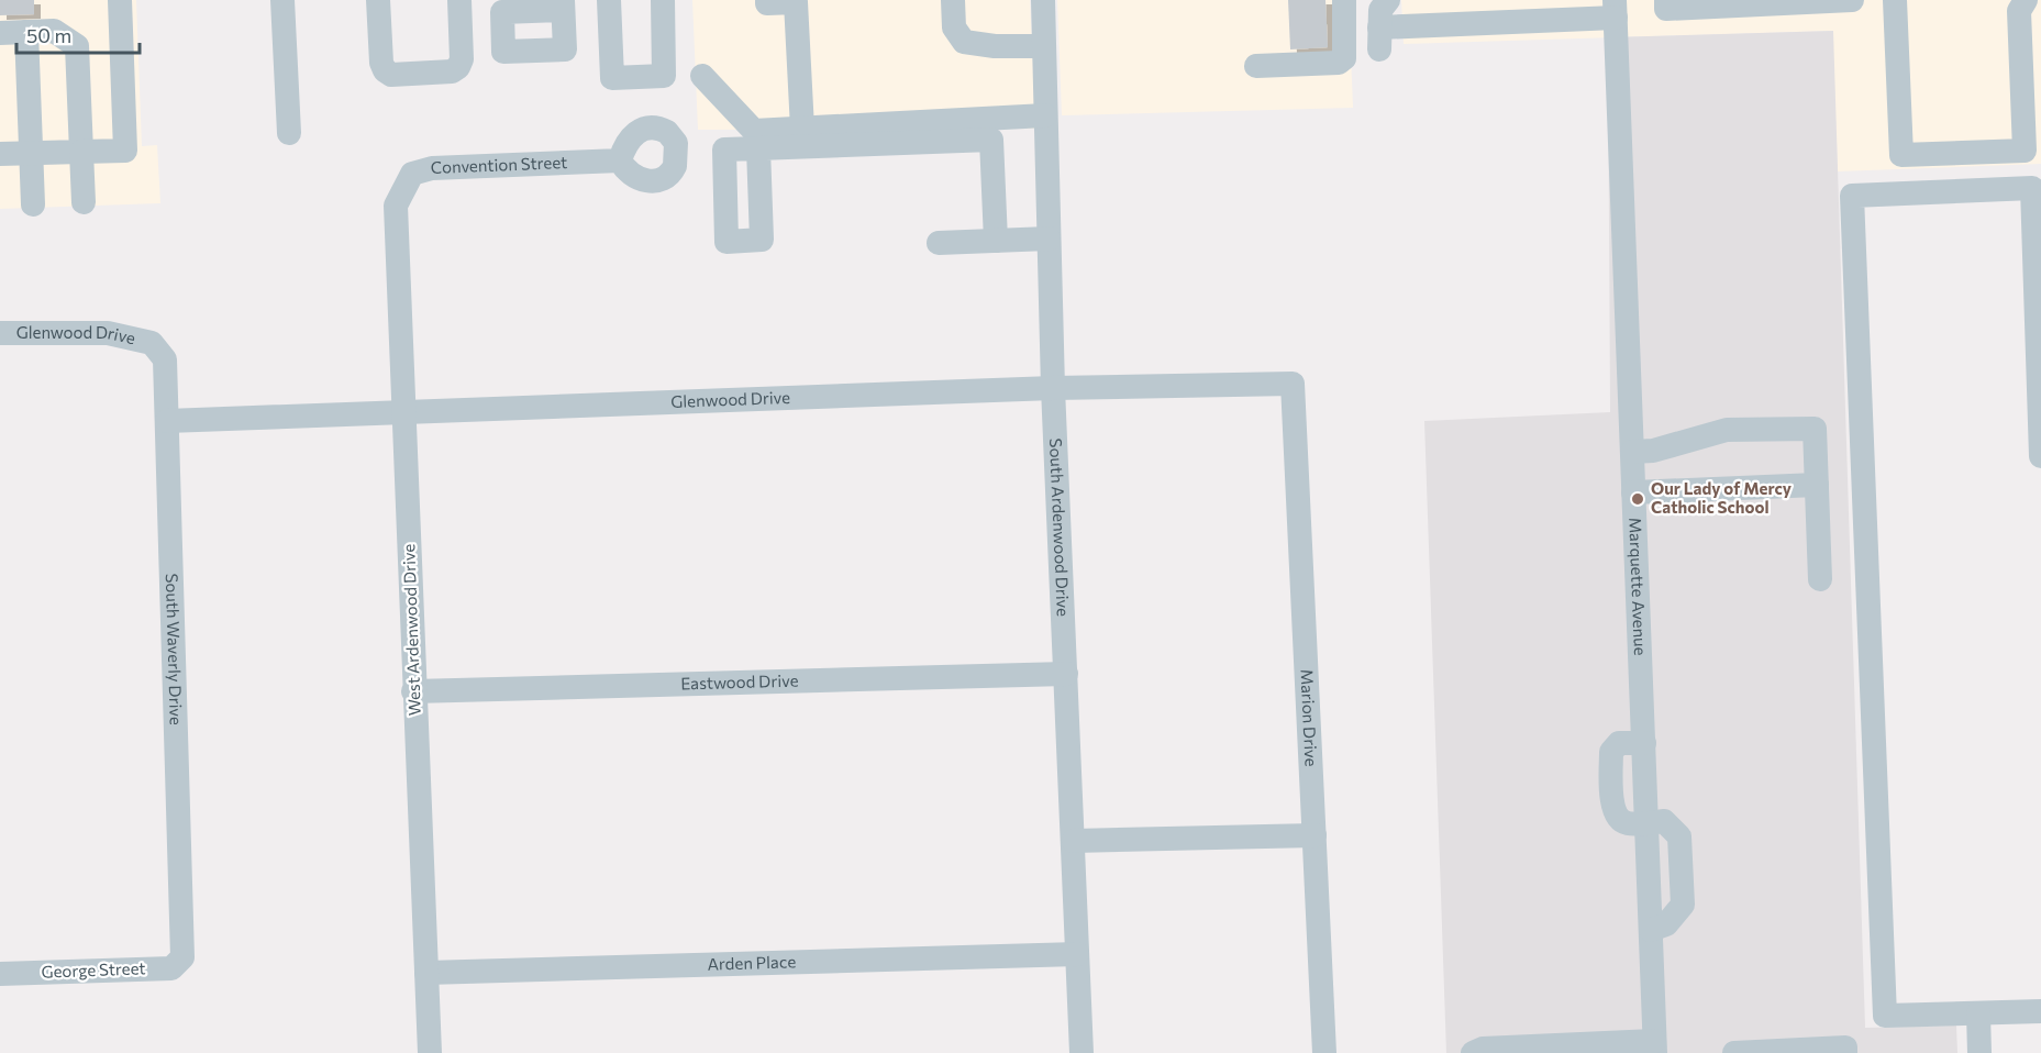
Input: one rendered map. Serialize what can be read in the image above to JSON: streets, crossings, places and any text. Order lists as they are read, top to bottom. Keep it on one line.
{"streets":{"street":["Convention Street","Glenwood Drive","South Ardenwood Drive","Marquette Avenue","West Ardenwood Drive","South Waverly Drive","Eastwood Drive","Marion Drive","Arden Place","George Street"]},"crossings":[["Convention Street","West Ardenwood Drive"],["Glenwood Drive","South Ardenwood Drive"],["Glenwood Drive","West Ardenwood Drive"],["Glenwood Drive","South Waverly Drive"],["Glenwood Drive","Marion Drive"],["South Ardenwood Drive","Eastwood Drive"],["South Ardenwood Drive","Arden Place"],["West Ardenwood Drive","Eastwood Drive"],["West Ardenwood Drive","Arden Place"],["South Waverly Drive","George Street"]],"places":["Our Lady of Mercy Catholic School"],"scale_bar":"50 m"}
